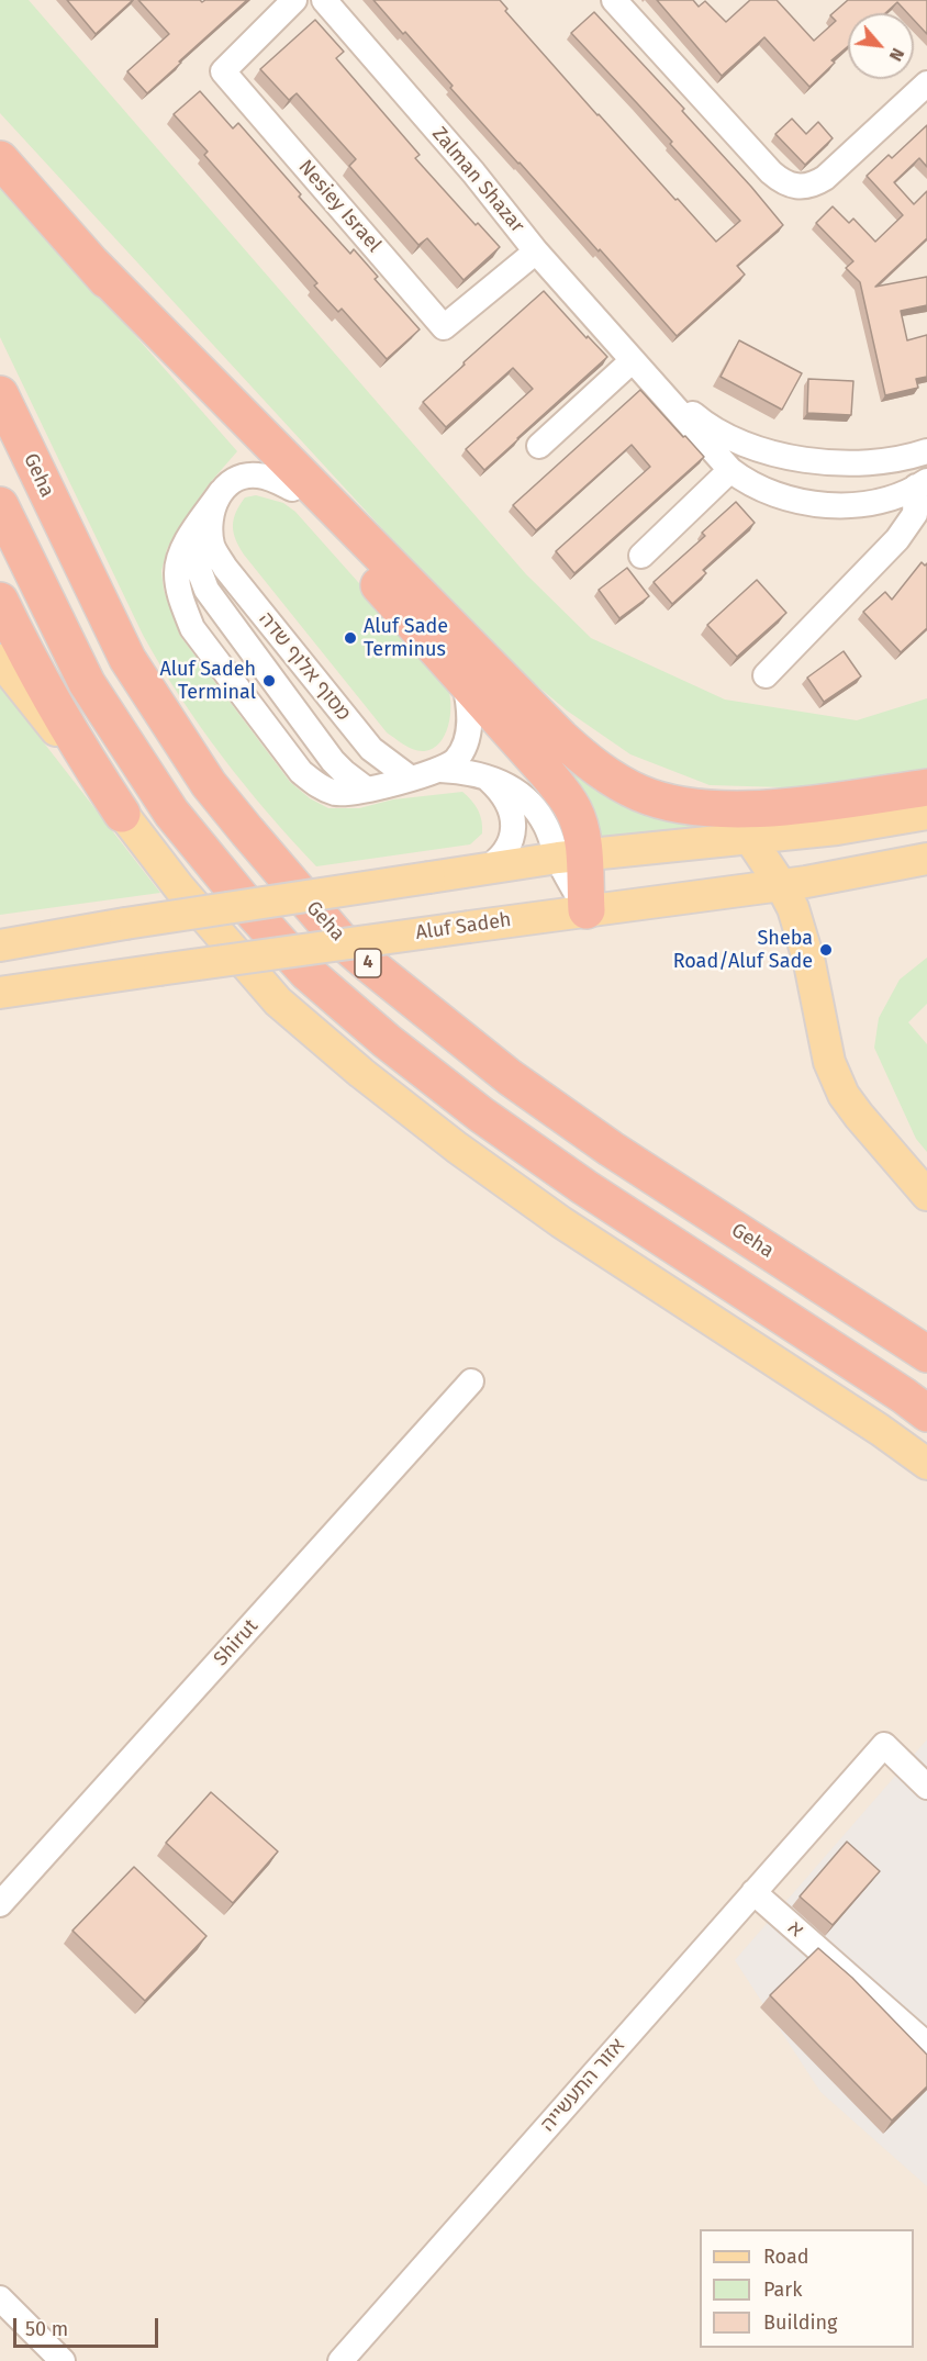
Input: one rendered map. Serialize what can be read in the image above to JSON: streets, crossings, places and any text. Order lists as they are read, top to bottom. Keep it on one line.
{"streets":{"highway":["Geha","4"],"main road":["Aluf Sadeh"],"street":["Zalman Shazar","Nesiey Israel","מסוף אלוף שדה","Shirut","א","אזור התעשייה"]},"crossings":[["Zalman Shazar","Nesiey Israel"],["א","אזור התעשייה"]],"places":["Aluf Sade Terminus","Aluf Sadeh Terminal","Sheba Road/Aluf Sade"],"legend":["Road","Park","Building"],"scale_bar":"50 m","north":"bottom right"}
